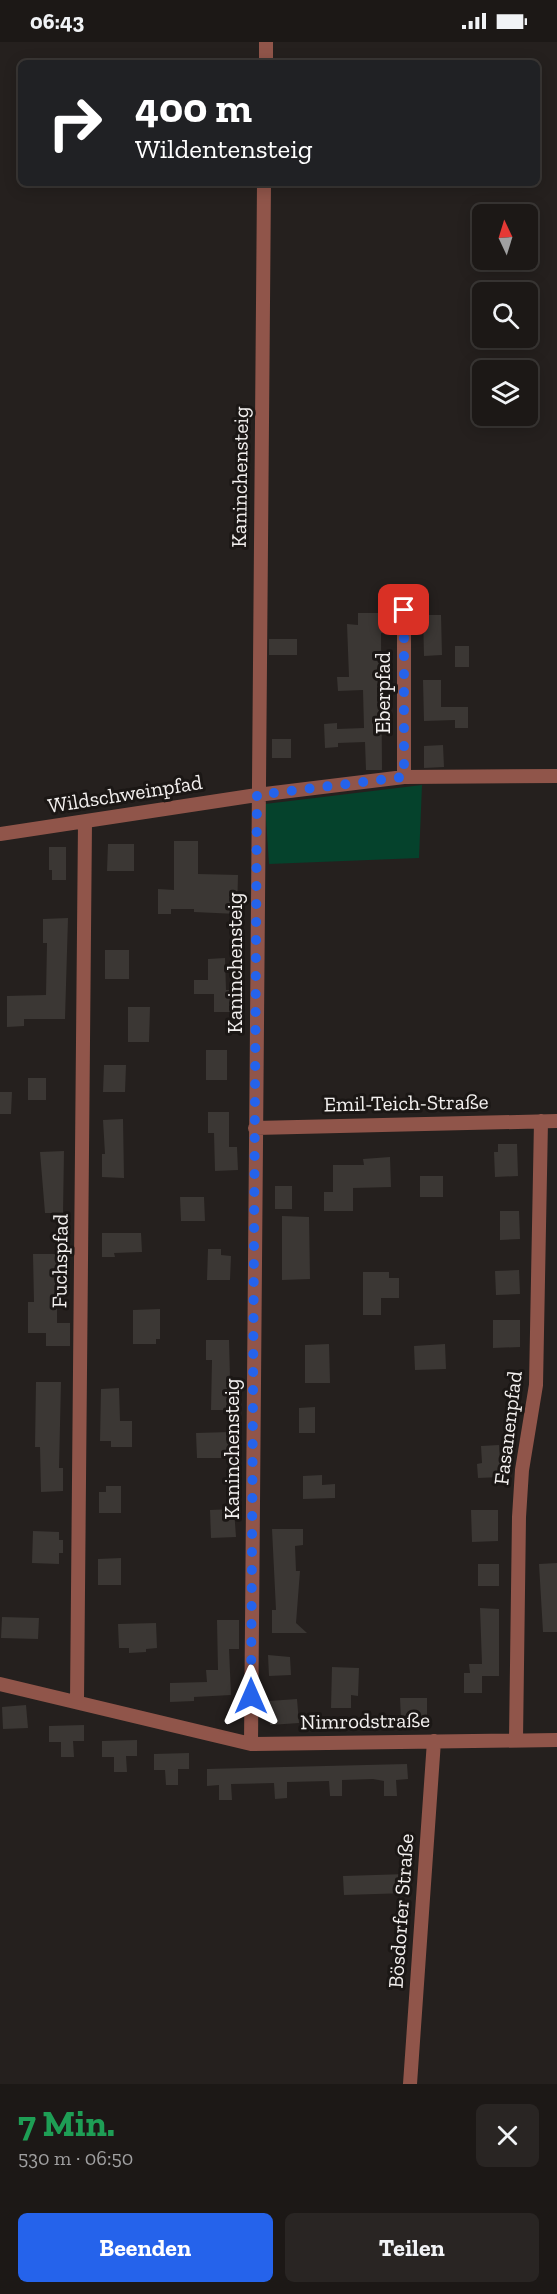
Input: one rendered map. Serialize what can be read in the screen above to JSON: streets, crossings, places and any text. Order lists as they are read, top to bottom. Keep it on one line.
{"streets":{"street":["Kaninchensteig","Eberpfad","Wildschweinpfad","Emil-Teich-Straße","Fuchspfad","Fasanenpfad","Nimrodstraße","Bösdorfer Straße"]},"crossings":[["Kaninchensteig","Wildschweinpfad"],["Kaninchensteig","Emil-Teich-Straße"],["Kaninchensteig","Nimrodstraße"],["Eberpfad","Wildschweinpfad"],["Wildschweinpfad","Fuchspfad"],["Emil-Teich-Straße","Fasanenpfad"],["Fuchspfad","Nimrodstraße"],["Fasanenpfad","Nimrodstraße"],["Nimrodstraße","Bösdorfer Straße"]],"north":"top","page":{"status":"06:43","turn":["400 m","Wildentensteig"],"heading":["7 Min.","530 m · 06:50"],"buttons":["Beenden","Teilen"]}}
